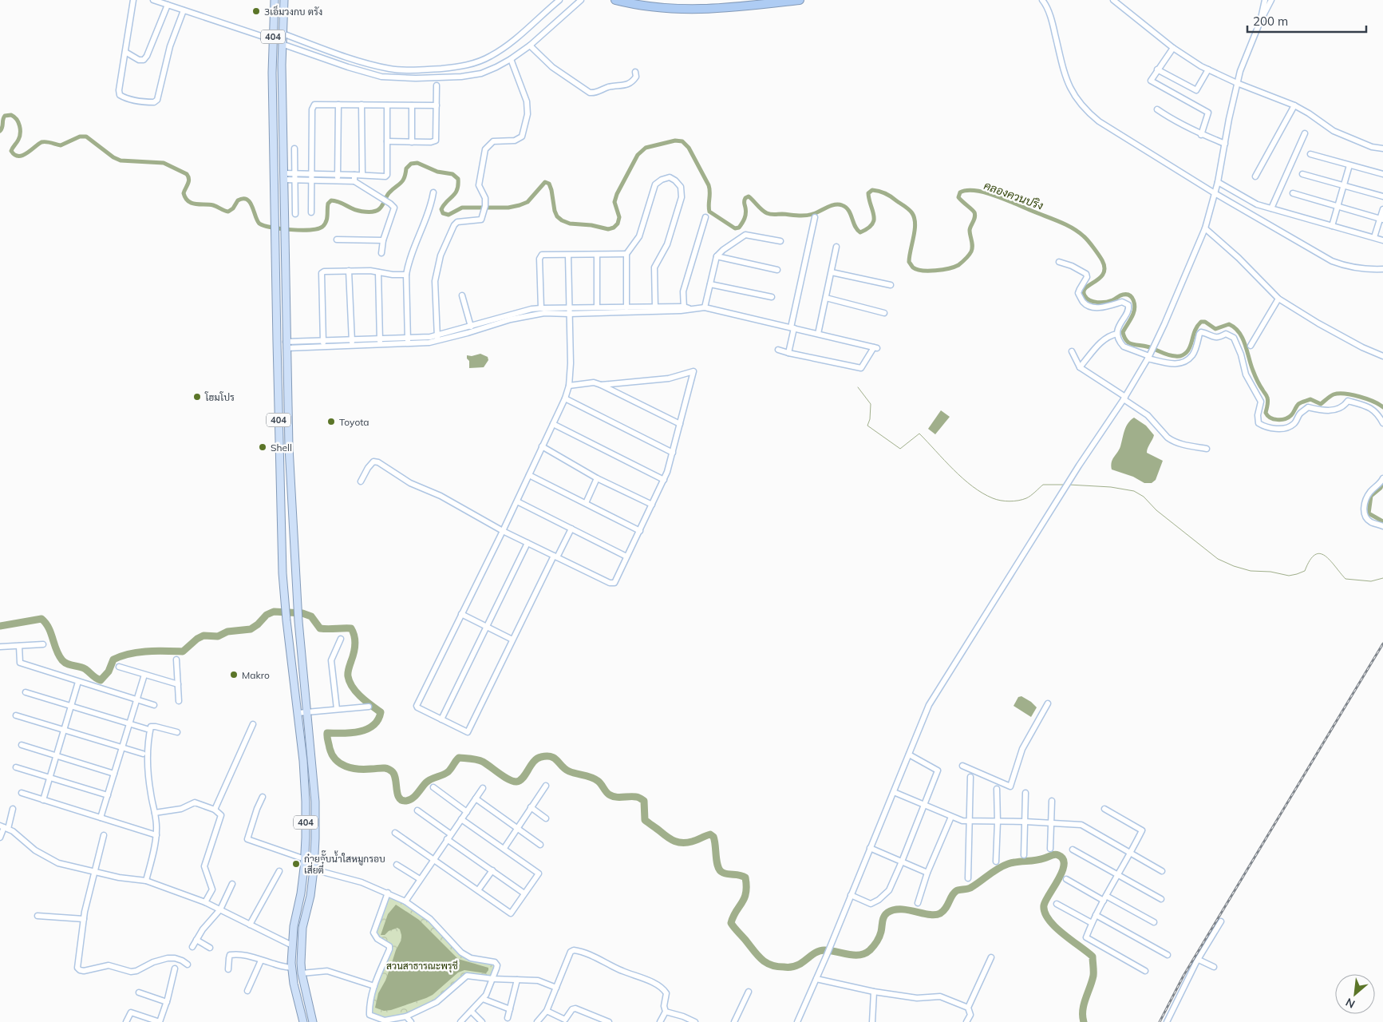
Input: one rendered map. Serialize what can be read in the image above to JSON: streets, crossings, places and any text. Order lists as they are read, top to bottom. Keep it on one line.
{"streets":{"main road":["404"]},"water":["คลองควนปริง"],"parks":["สวนสาธารณะพรุชี"],"places":["3เอ็มวงกบ ตรัง","โฮมโปร","Toyota","Shell","Makro","ก๋วยจั๊บน้ำใสหมูกรอบ เสี่ยตี๋"],"scale_bar":"200 m","north":"bottom left"}
